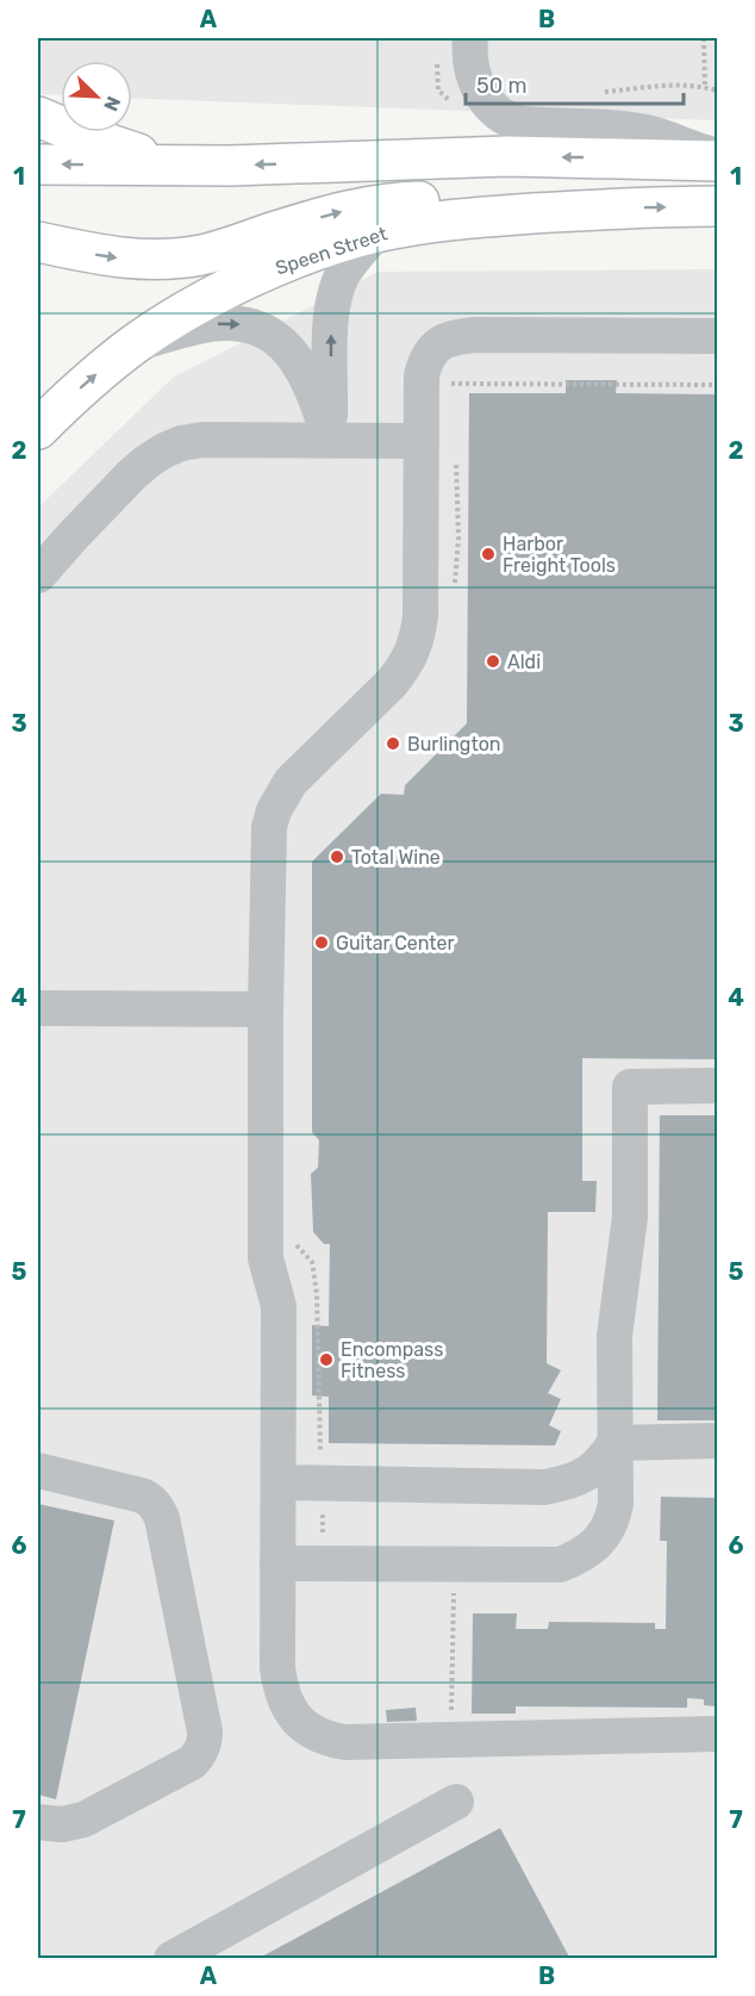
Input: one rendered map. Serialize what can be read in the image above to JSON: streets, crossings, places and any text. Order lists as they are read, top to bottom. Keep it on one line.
{"streets":{"main road":["Speen Street"]},"places":["Harbor Freight Tools","Aldi","Burlington","Total Wine","Guitar Center","Encompass Fitness"],"scale_bar":"50 m","north":"bottom right","grid":{"columns":["A","B"],"rows":["1","2","3","4","5","6","7"]}}
